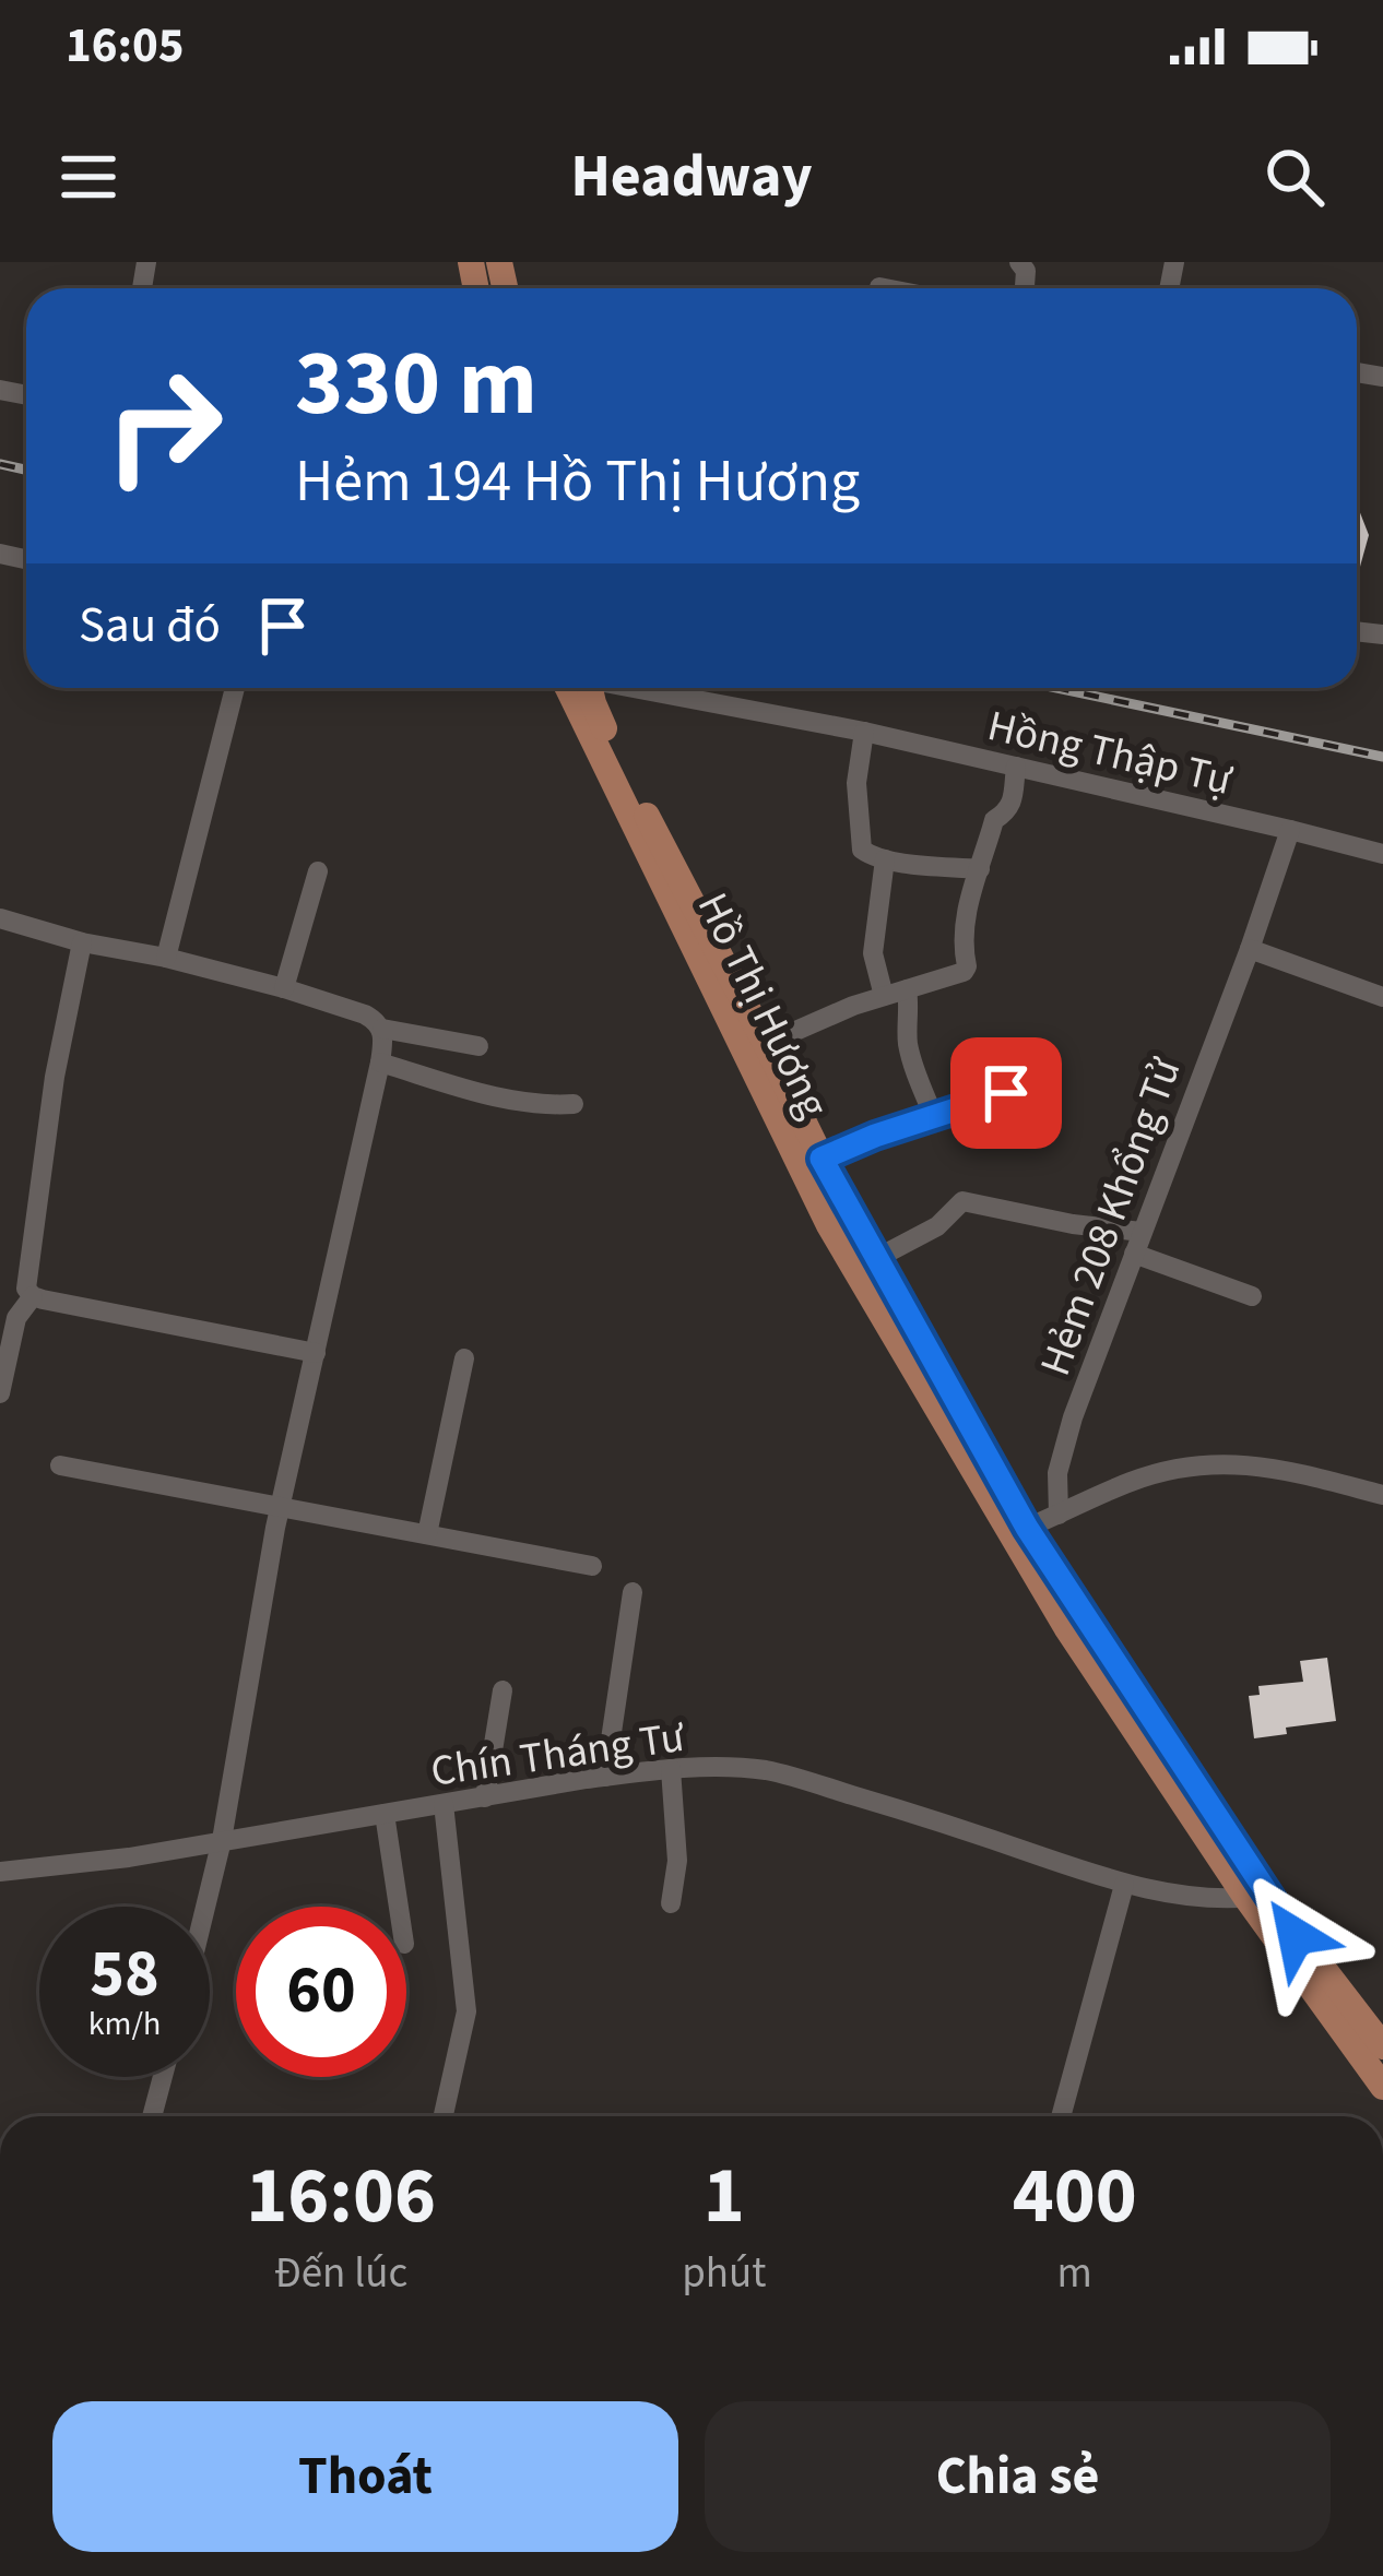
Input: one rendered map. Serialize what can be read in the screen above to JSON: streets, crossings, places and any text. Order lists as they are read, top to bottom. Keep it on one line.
{"streets":{"main road":["Hồ Thị Hương"],"street":["Hồng Thập Tự","Hẻm 208 Khổng Tử","Chín Tháng Tư"]},"crossings":[["Hồng Thập Tự","Hẻm 208 Khổng Tử"],["Hồ Thị Hương","Chín Tháng Tư"]],"page":{"status":"16:05","header":"Headway","turn":["330 m","Hẻm 194 Hồ Thị Hương"],"then":"Sau đó","speed":"58 km/h","limit":"60","eta":["16:06","Đến lúc","1","phút","400","m"],"buttons":["Thoát","Chia sẻ"]}}
